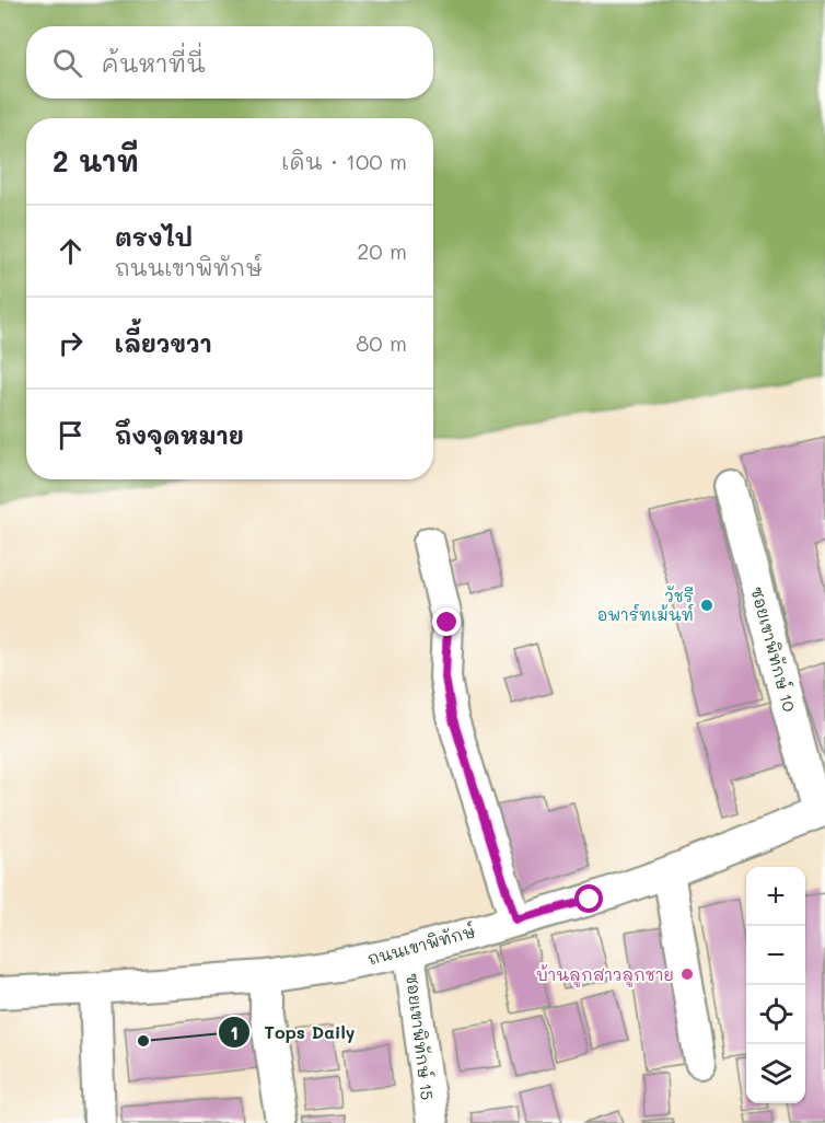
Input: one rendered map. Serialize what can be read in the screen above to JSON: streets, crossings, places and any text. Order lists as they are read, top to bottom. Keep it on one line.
{"streets":{"street":["ซอยเขาพิทักษ์ 10","ถนนเขาพิทักษ์","ซอยเขาพิทักษ์ 15"]},"crossings":[["ซอยเขาพิทักษ์ 10","ถนนเขาพิทักษ์"],["ถนนเขาพิทักษ์","ซอยเขาพิทักษ์ 15"]],"places":["วัชรี อพาร์ทเม้นท์","บ้านลูกสาวลูกชาย","Tops Daily"],"page":{"search":"ค้นหาที่นี่","heading":["2 นาที","เดิน · 100 m"],"list":[["ตรงไป","ถนนเขาพิทักษ์","20 m"],["เลี้ยวขวา","80 m"],"ถึงจุดหมาย"],"map_buttons":["+","−"]}}
